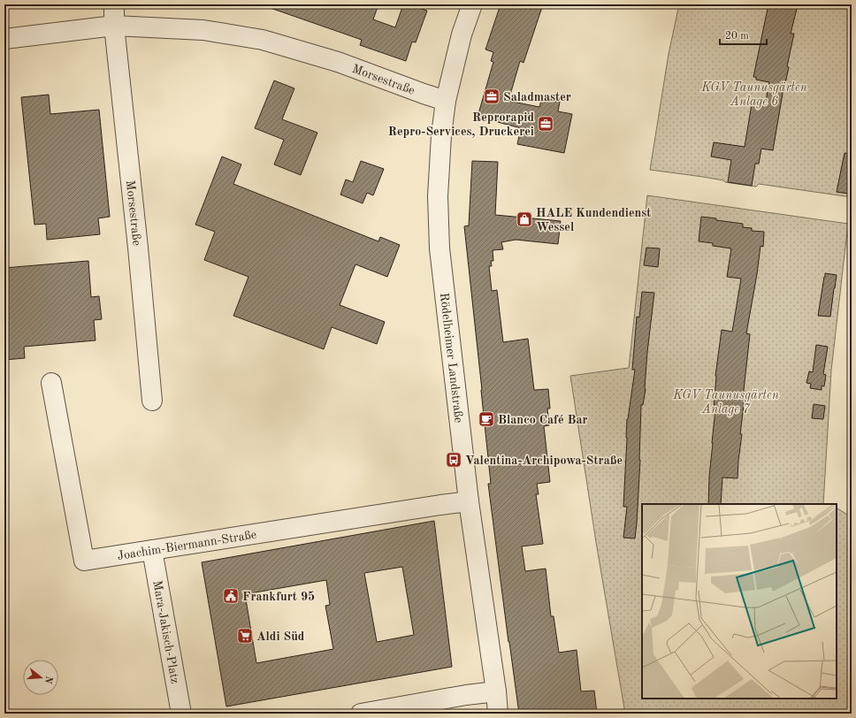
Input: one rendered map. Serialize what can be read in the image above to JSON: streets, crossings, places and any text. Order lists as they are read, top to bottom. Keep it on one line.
{"streets":{"street":["Morsestraße","Rödelheimer Landstraße","Joachim-Biermann-Straße","Mara-Jakisch-Platz"]},"crossings":[["Morsestraße","Rödelheimer Landstraße"],["Rödelheimer Landstraße","Joachim-Biermann-Straße"],["Joachim-Biermann-Straße","Mara-Jakisch-Platz"]],"parks":["KGV Taunusgärten Anlage 6","KGV Taunusgärten Anlage 7"],"places":{"office":["Saladmaster","Reprorapid Repro-Services, Druckerei"],"shop":["HALE Kundendienst Wessel"],"cafe":["Blanco Café Bar"],"bus stop":["Valentina-Archipowa-Straße"],"public building":["Frankfurt 95"],"supermarket":["Aldi Süd"]},"scale_bar":"20 m","north":"right"}
